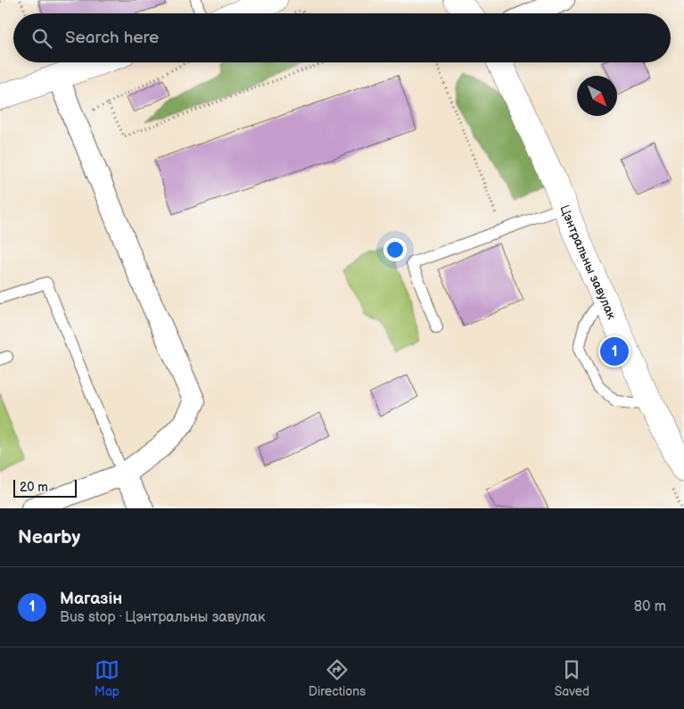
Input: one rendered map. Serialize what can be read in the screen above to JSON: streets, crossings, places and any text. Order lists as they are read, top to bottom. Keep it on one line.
{"streets":{"street":["Цэнтральны завулак"]},"scale_bar":"20 m","north":"bottom right","page":{"search":"Search here","pins":"1","scale":"20 m","heading":"Nearby","list":[{"mark":"1","name":"Магазін","note":"Bus stop · Цэнтральны завулак","value":"80 m"}],"nav":["Map","Directions","Saved"]}}
